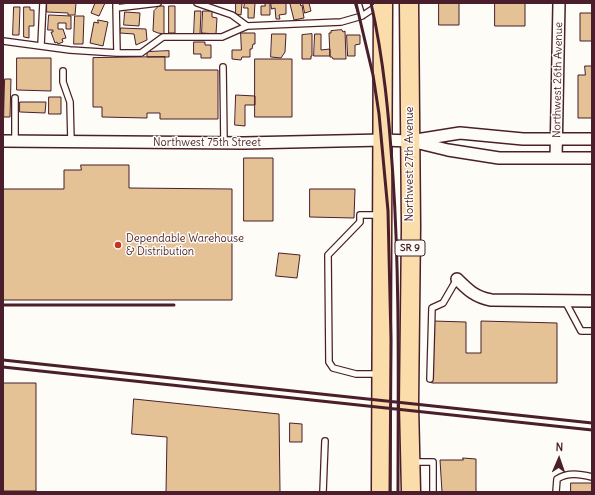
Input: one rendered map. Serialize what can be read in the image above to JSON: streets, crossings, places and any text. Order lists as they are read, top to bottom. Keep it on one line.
{"streets":{"main road":["Northwest 27th Avenue","SR 9"],"street":["Northwest 26th Avenue","Northwest 75th Street"]},"crossings":[["Northwest 26th Avenue","Northwest 75th Street"],["Northwest 75th Street","Northwest 27th Avenue"],["Northwest 75th Street","SR 9"]],"places":["Dependable Warehouse & Distribution"],"north":"top"}
